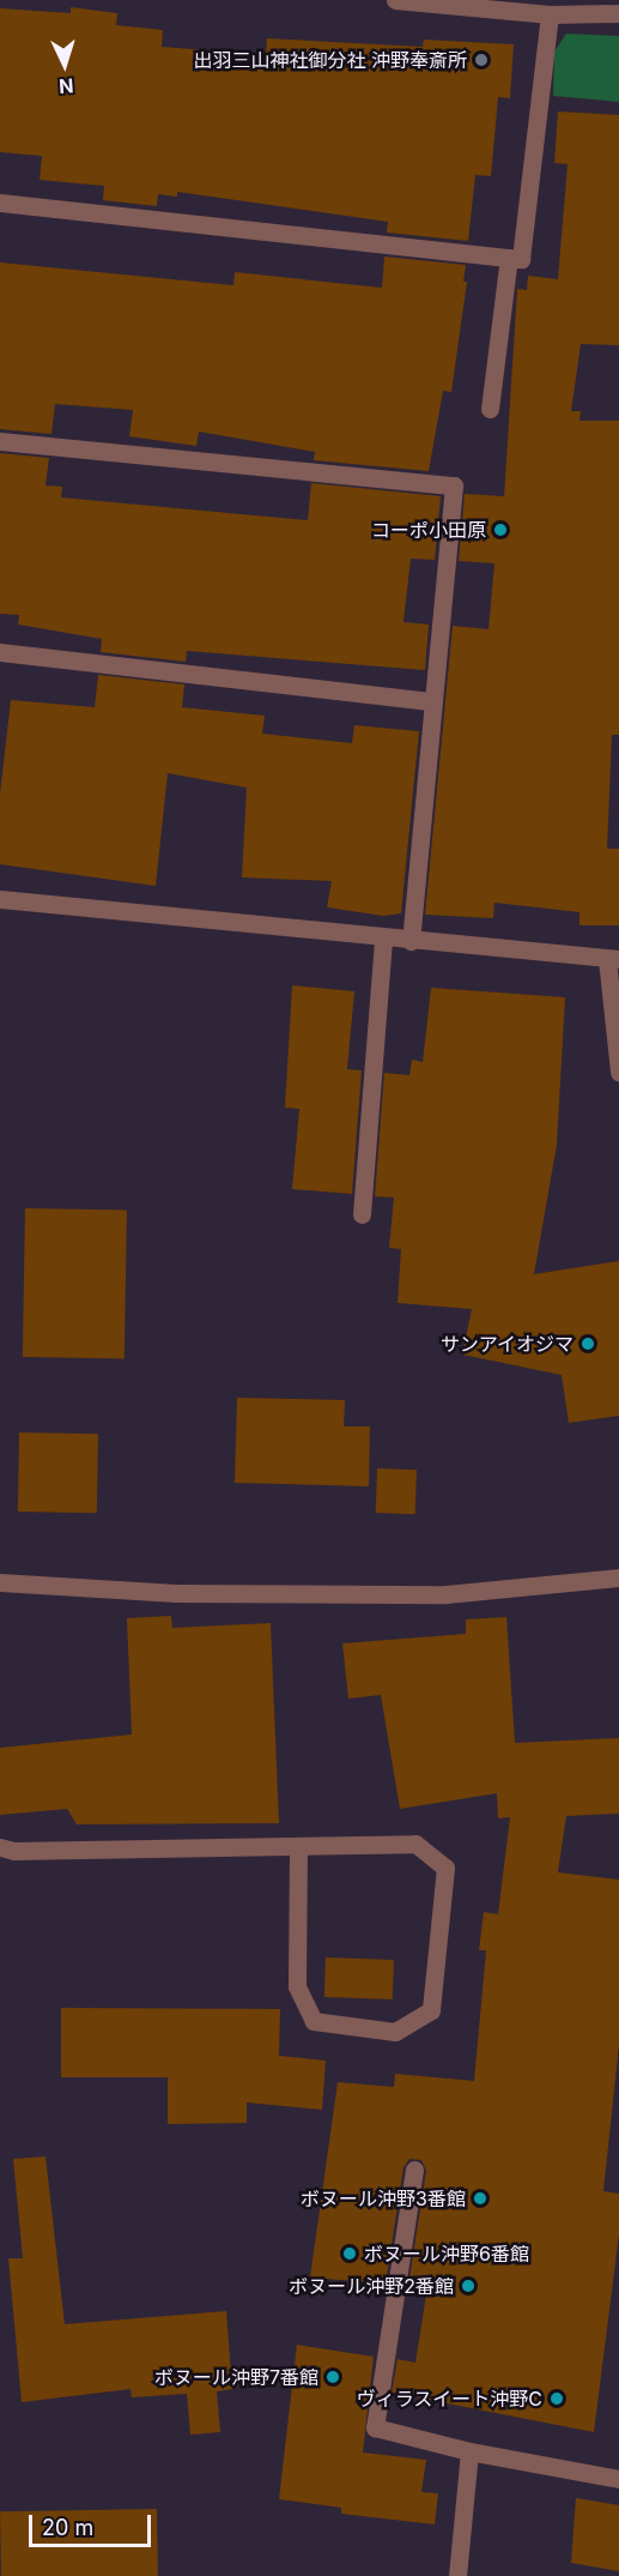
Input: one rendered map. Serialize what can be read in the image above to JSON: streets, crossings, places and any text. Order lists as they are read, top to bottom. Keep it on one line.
{"places":["出羽三山神社御分社 沖野奉斎所","コーポ小田原","サンアイオジマ","ボヌール沖野3番館","ボヌール沖野6番館","ボヌール沖野2番館","ボヌール沖野7番館","ヴィラスイート沖野C"],"scale_bar":"20 m","north":"bottom"}
